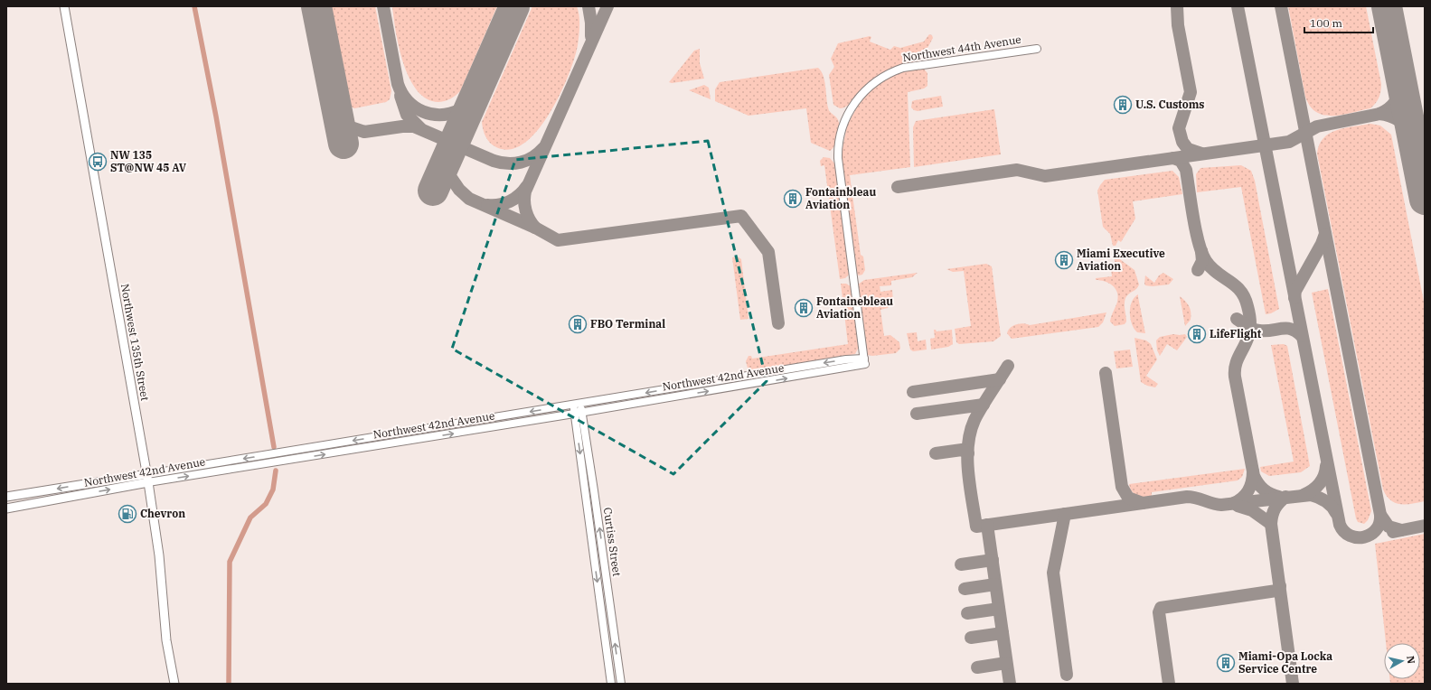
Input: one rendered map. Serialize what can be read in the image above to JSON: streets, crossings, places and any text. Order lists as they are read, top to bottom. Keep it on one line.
{"streets":{"main road":["Northwest 135th Street","Northwest 42nd Avenue"],"street":["Northwest 44th Avenue","Curtiss Street"]},"crossings":[["Northwest 44th Avenue","Northwest 42nd Avenue"],["Northwest 135th Street","Northwest 42nd Avenue"],["Northwest 42nd Avenue","Curtiss Street"]],"places":{"building":["U.S. Customs","Fontainbleau Aviation","Miami Executive Aviation","Fontainebleau Aviation","FBO Terminal","LifeFlight","Miami-Opa Locka Service Centre"],"bus stop":["NW 135 ST@NW 45 AV"],"fuel station":["Chevron"]},"scale_bar":"100 m","north":"right"}
